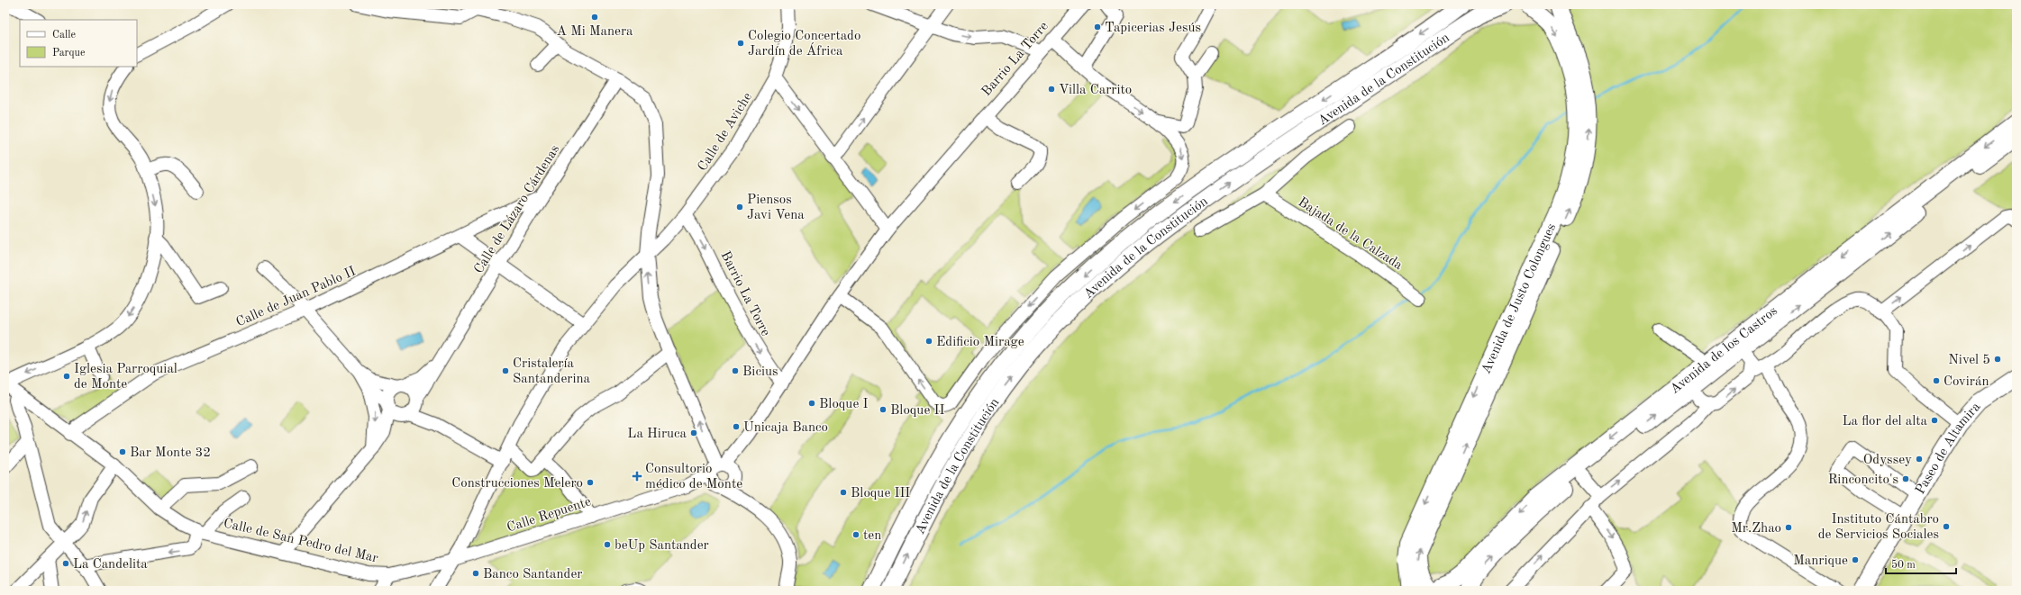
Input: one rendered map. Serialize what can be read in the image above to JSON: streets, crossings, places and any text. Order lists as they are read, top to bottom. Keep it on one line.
{"streets":{"main road":["Avenida de la Constitución","Avenida de Justo Colongues","Avenida de los Castros","Paseo de Altamira"],"street":["Barrio La Torre","Calle de Aviche","Calle de Lázaro Cárdenas","Bajada de la Calzada","Calle de Juan Pablo II","Calle Repuente","Calle de San Pedro del Mar"]},"crossings":[["Barrio La Torre","Calle de Aviche"],["Barrio La Torre","Calle Repuente"],["Calle de Aviche","Calle Repuente"],["Calle de Aviche","Calle de San Pedro del Mar"],["Calle de Lázaro Cárdenas","Calle de Juan Pablo II"],["Calle de Juan Pablo II","Calle de San Pedro del Mar"],["Avenida de Justo Colongues","Avenida de los Castros"],["Calle Repuente","Calle de San Pedro del Mar"]],"places":{"other":["A Mi Manera","Tapicerias Jesús","Colegio Concertado Jardín de África","Villa Carrito","Piensos Javi Vena","Edificio Mirage","Nivel 5","Cristalería Santanderina","Bicius","Iglesia Parroquial de Monte","Covirán","Bloque I","Bloque II","La flor del alta","Unicaja Banco","La Hiruca","Bar Monte 32","Odyssey","Rinconcito's","Construcciones Melero","Bloque III","Instituto Cántabro de Servicios Sociales","Mr.Zhao","ten","beUp Santander","Manrique","La Candelita","Banco Santander"],"health":["Consultorio médico de Monte"]},"legend":["Calle","Parque"],"scale_bar":"50 m"}
